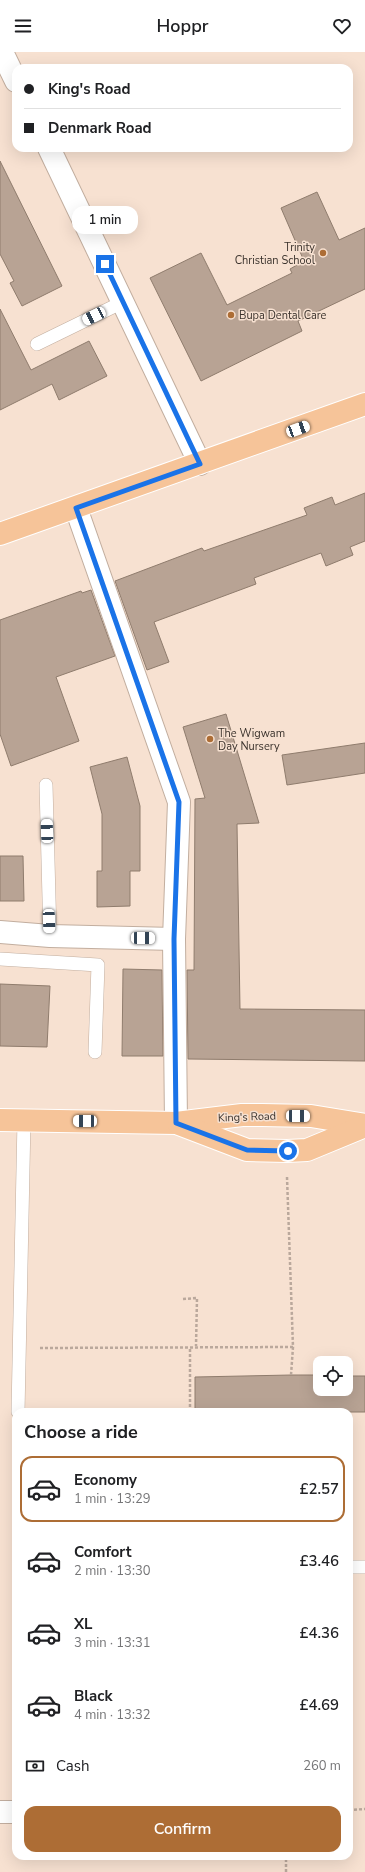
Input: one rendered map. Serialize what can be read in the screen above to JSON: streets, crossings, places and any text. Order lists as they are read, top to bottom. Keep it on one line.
{"streets":{"main road":["King's Road"]},"places":["Trinity Christian School","Bupa Dental Care","The Wigwam Day Nursery"],"page":{"header":"Hoppr","banner":["King's Road","Denmark Road"],"bubble":"1 min","heading":"Choose a ride","list":[{"name":"Economy","note":"1 min · 13:29","value":"£2.57"},{"name":"Comfort","note":"2 min · 13:30","value":"£3.46"},{"name":"XL","note":"3 min · 13:31","value":"£4.36"},{"name":"Black","note":"4 min · 13:32","value":"£4.69"}],"pay":["Cash","260 m"],"buttons":"Confirm"}}
